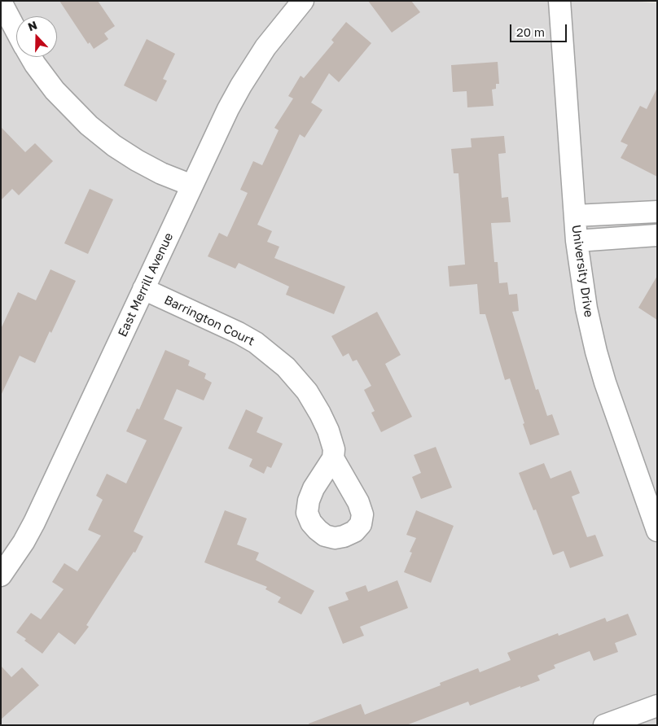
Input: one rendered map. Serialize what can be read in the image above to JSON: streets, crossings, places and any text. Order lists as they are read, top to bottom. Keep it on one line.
{"streets":{"street":["University Drive","East Merrill Avenue","Barrington Court"]},"crossings":[["East Merrill Avenue","Barrington Court"]],"scale_bar":"20 m","north":"top"}
